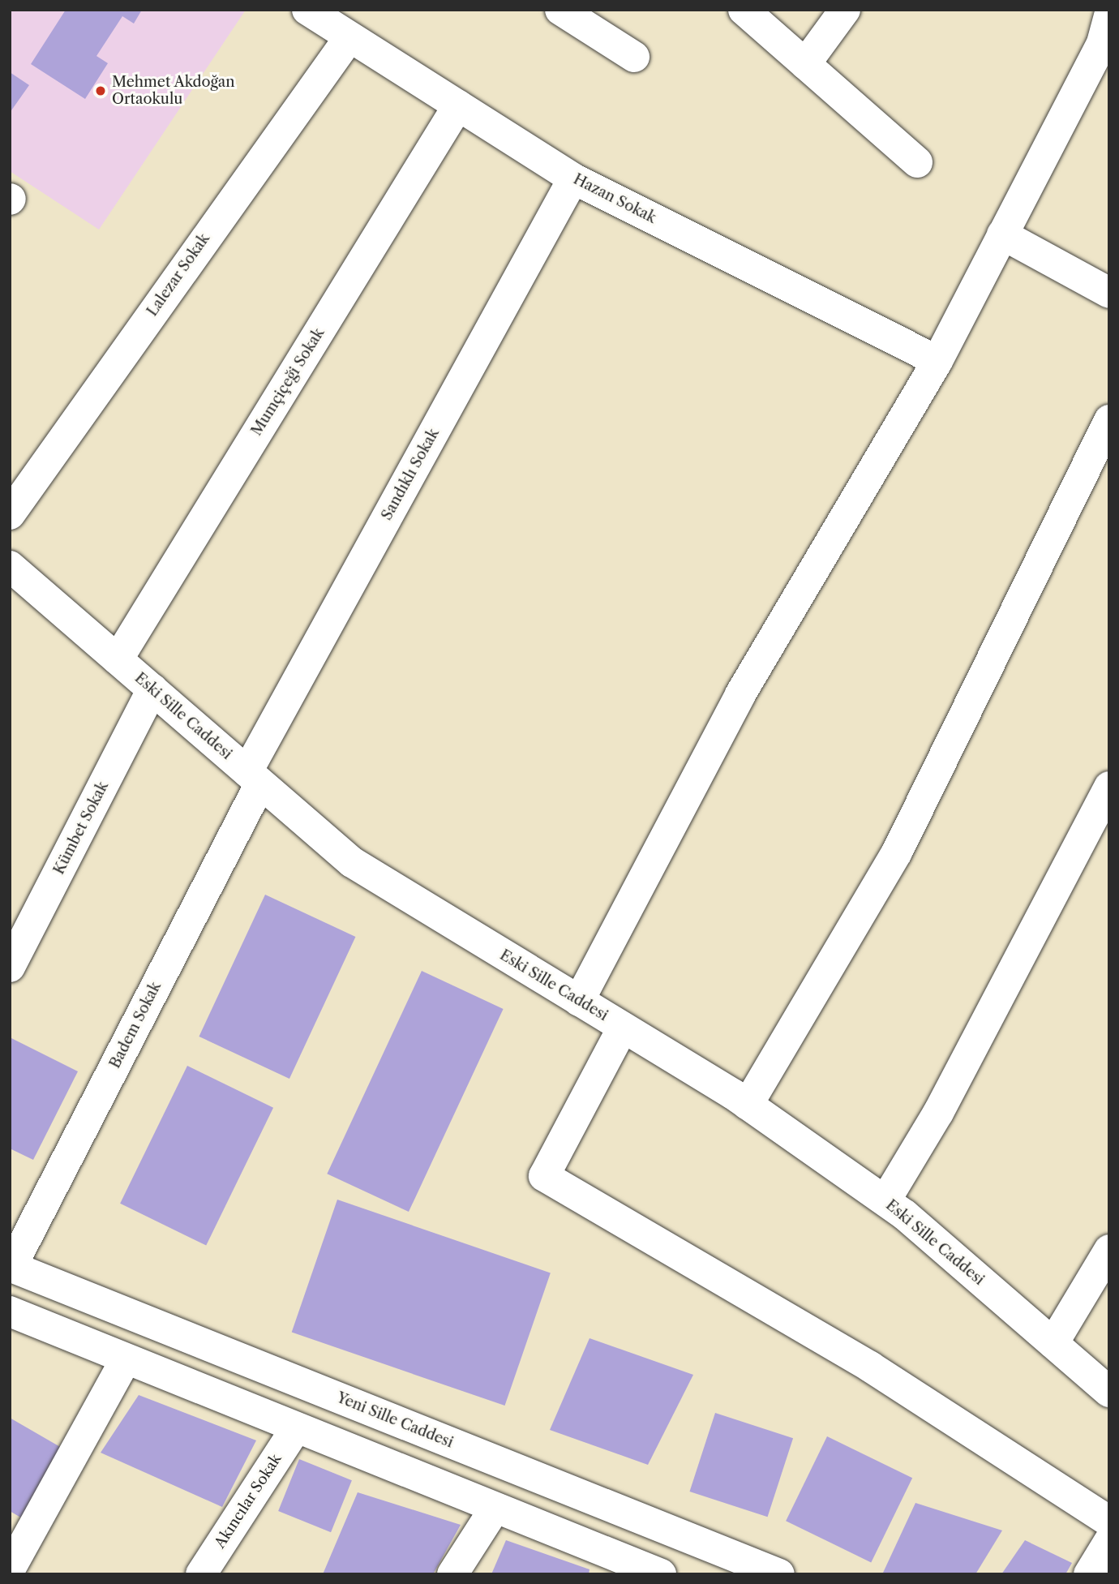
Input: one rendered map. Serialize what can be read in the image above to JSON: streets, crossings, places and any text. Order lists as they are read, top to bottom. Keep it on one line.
{"streets":{"street":["Hazan Sokak","Lalezar Sokak","Mumçiçeği Sokak","Sandıklı Sokak","Eski Sille Caddesi","Kümbet Sokak","Badem Sokak","Yeni Sille Caddesi","Akıncılar Sokak"]},"crossings":[["Hazan Sokak","Lalezar Sokak"],["Hazan Sokak","Mumçiçeği Sokak"],["Hazan Sokak","Sandıklı Sokak"],["Mumçiçeği Sokak","Eski Sille Caddesi"],["Sandıklı Sokak","Eski Sille Caddesi"],["Sandıklı Sokak","Badem Sokak"],["Eski Sille Caddesi","Kümbet Sokak"],["Eski Sille Caddesi","Badem Sokak"],["Badem Sokak","Yeni Sille Caddesi"]],"places":["Mehmet Akdoğan Ortaokulu"]}
